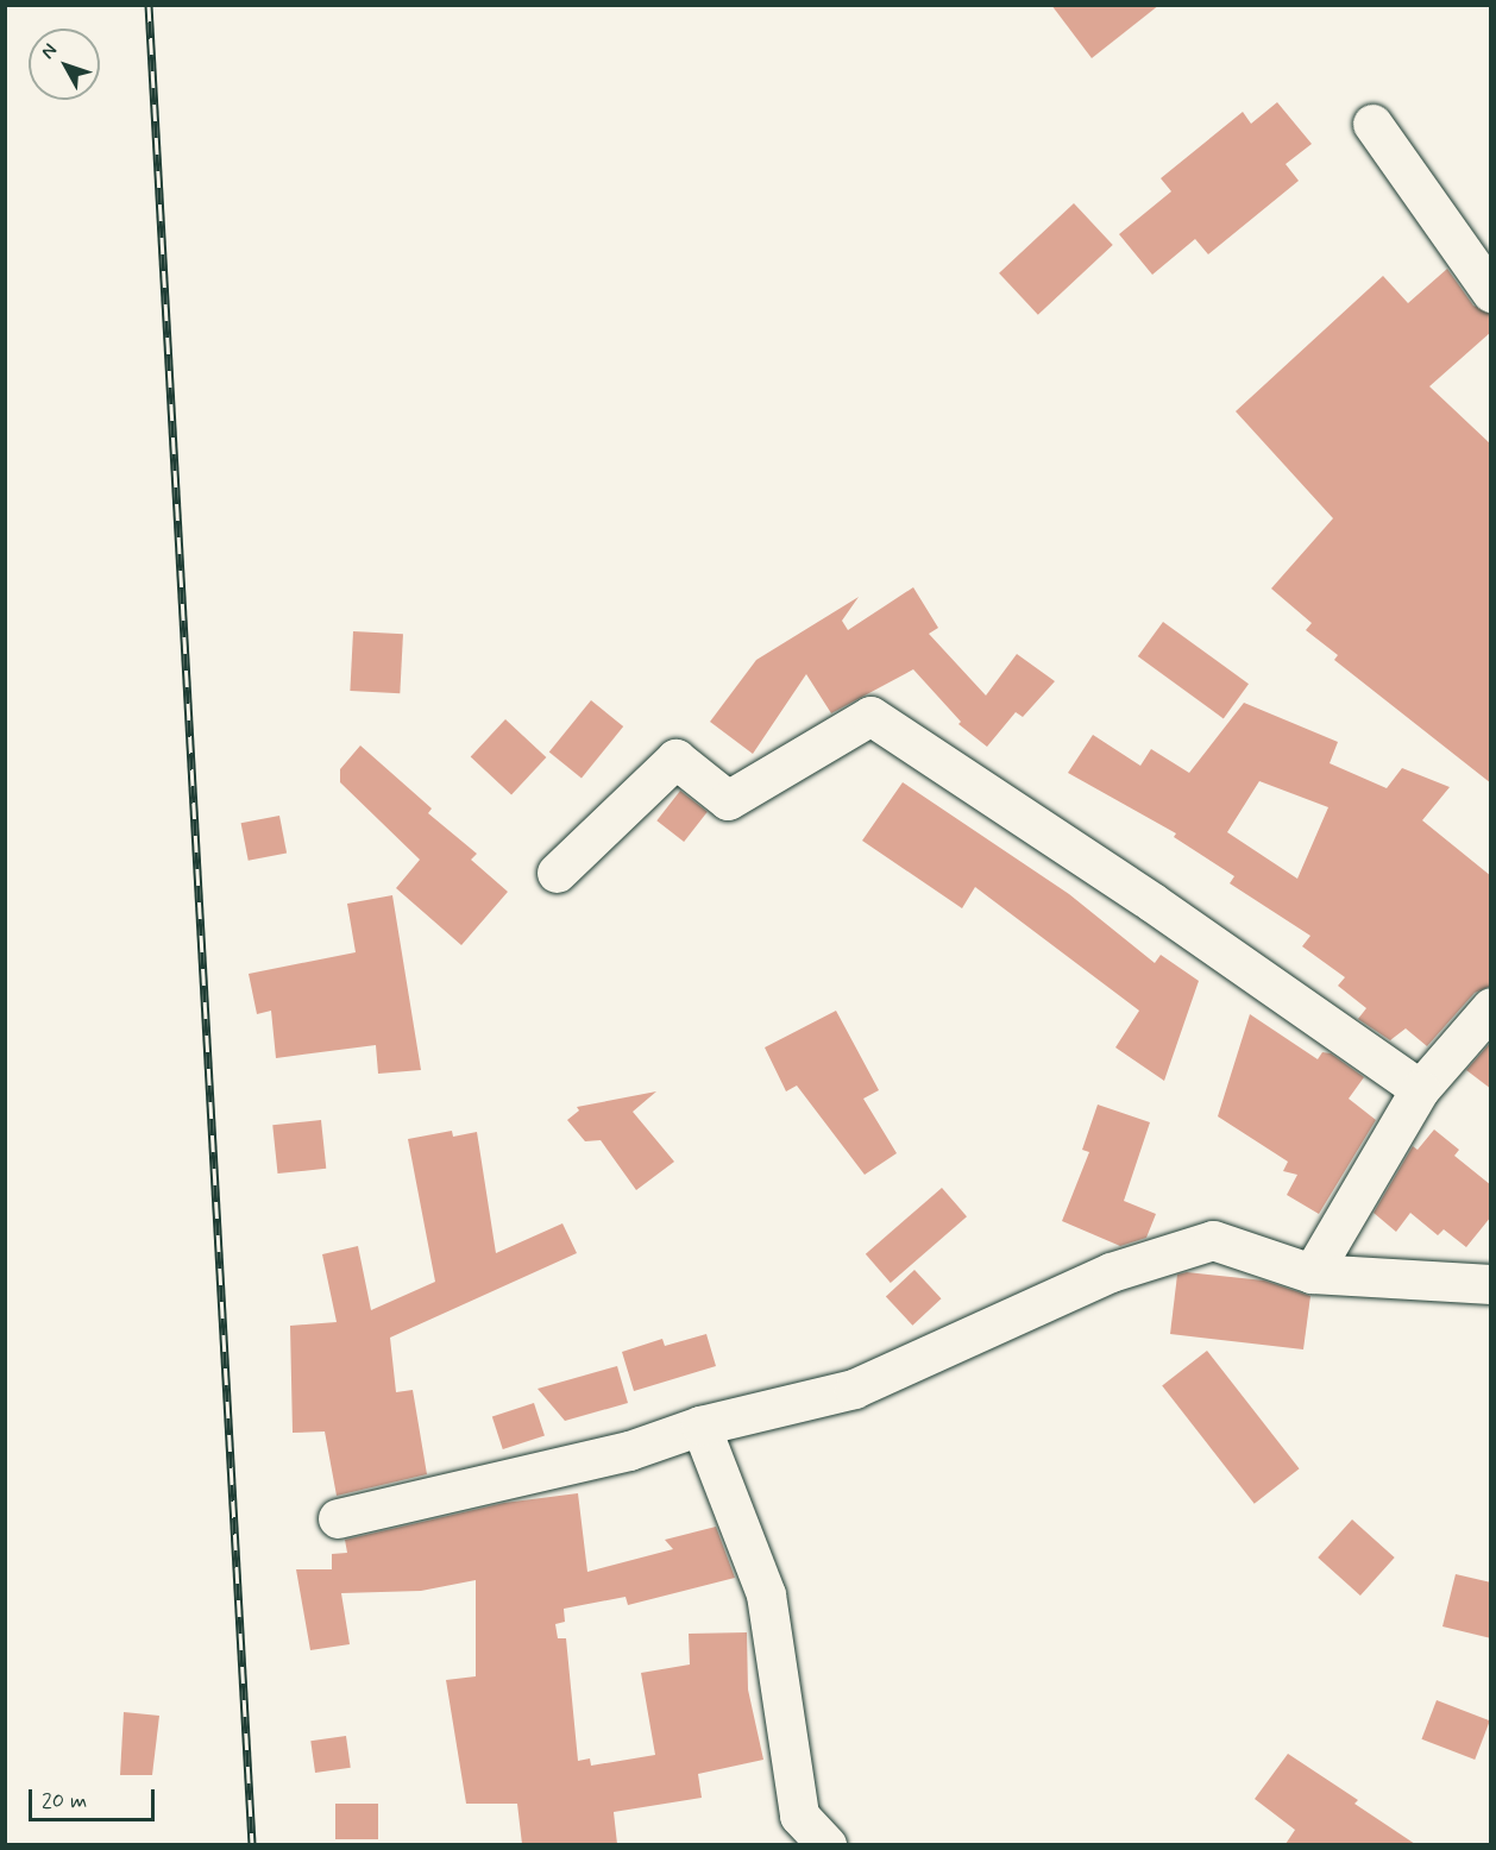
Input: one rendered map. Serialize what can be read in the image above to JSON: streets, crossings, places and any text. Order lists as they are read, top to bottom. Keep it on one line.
{"scale_bar":"20 m","north":"top left"}
